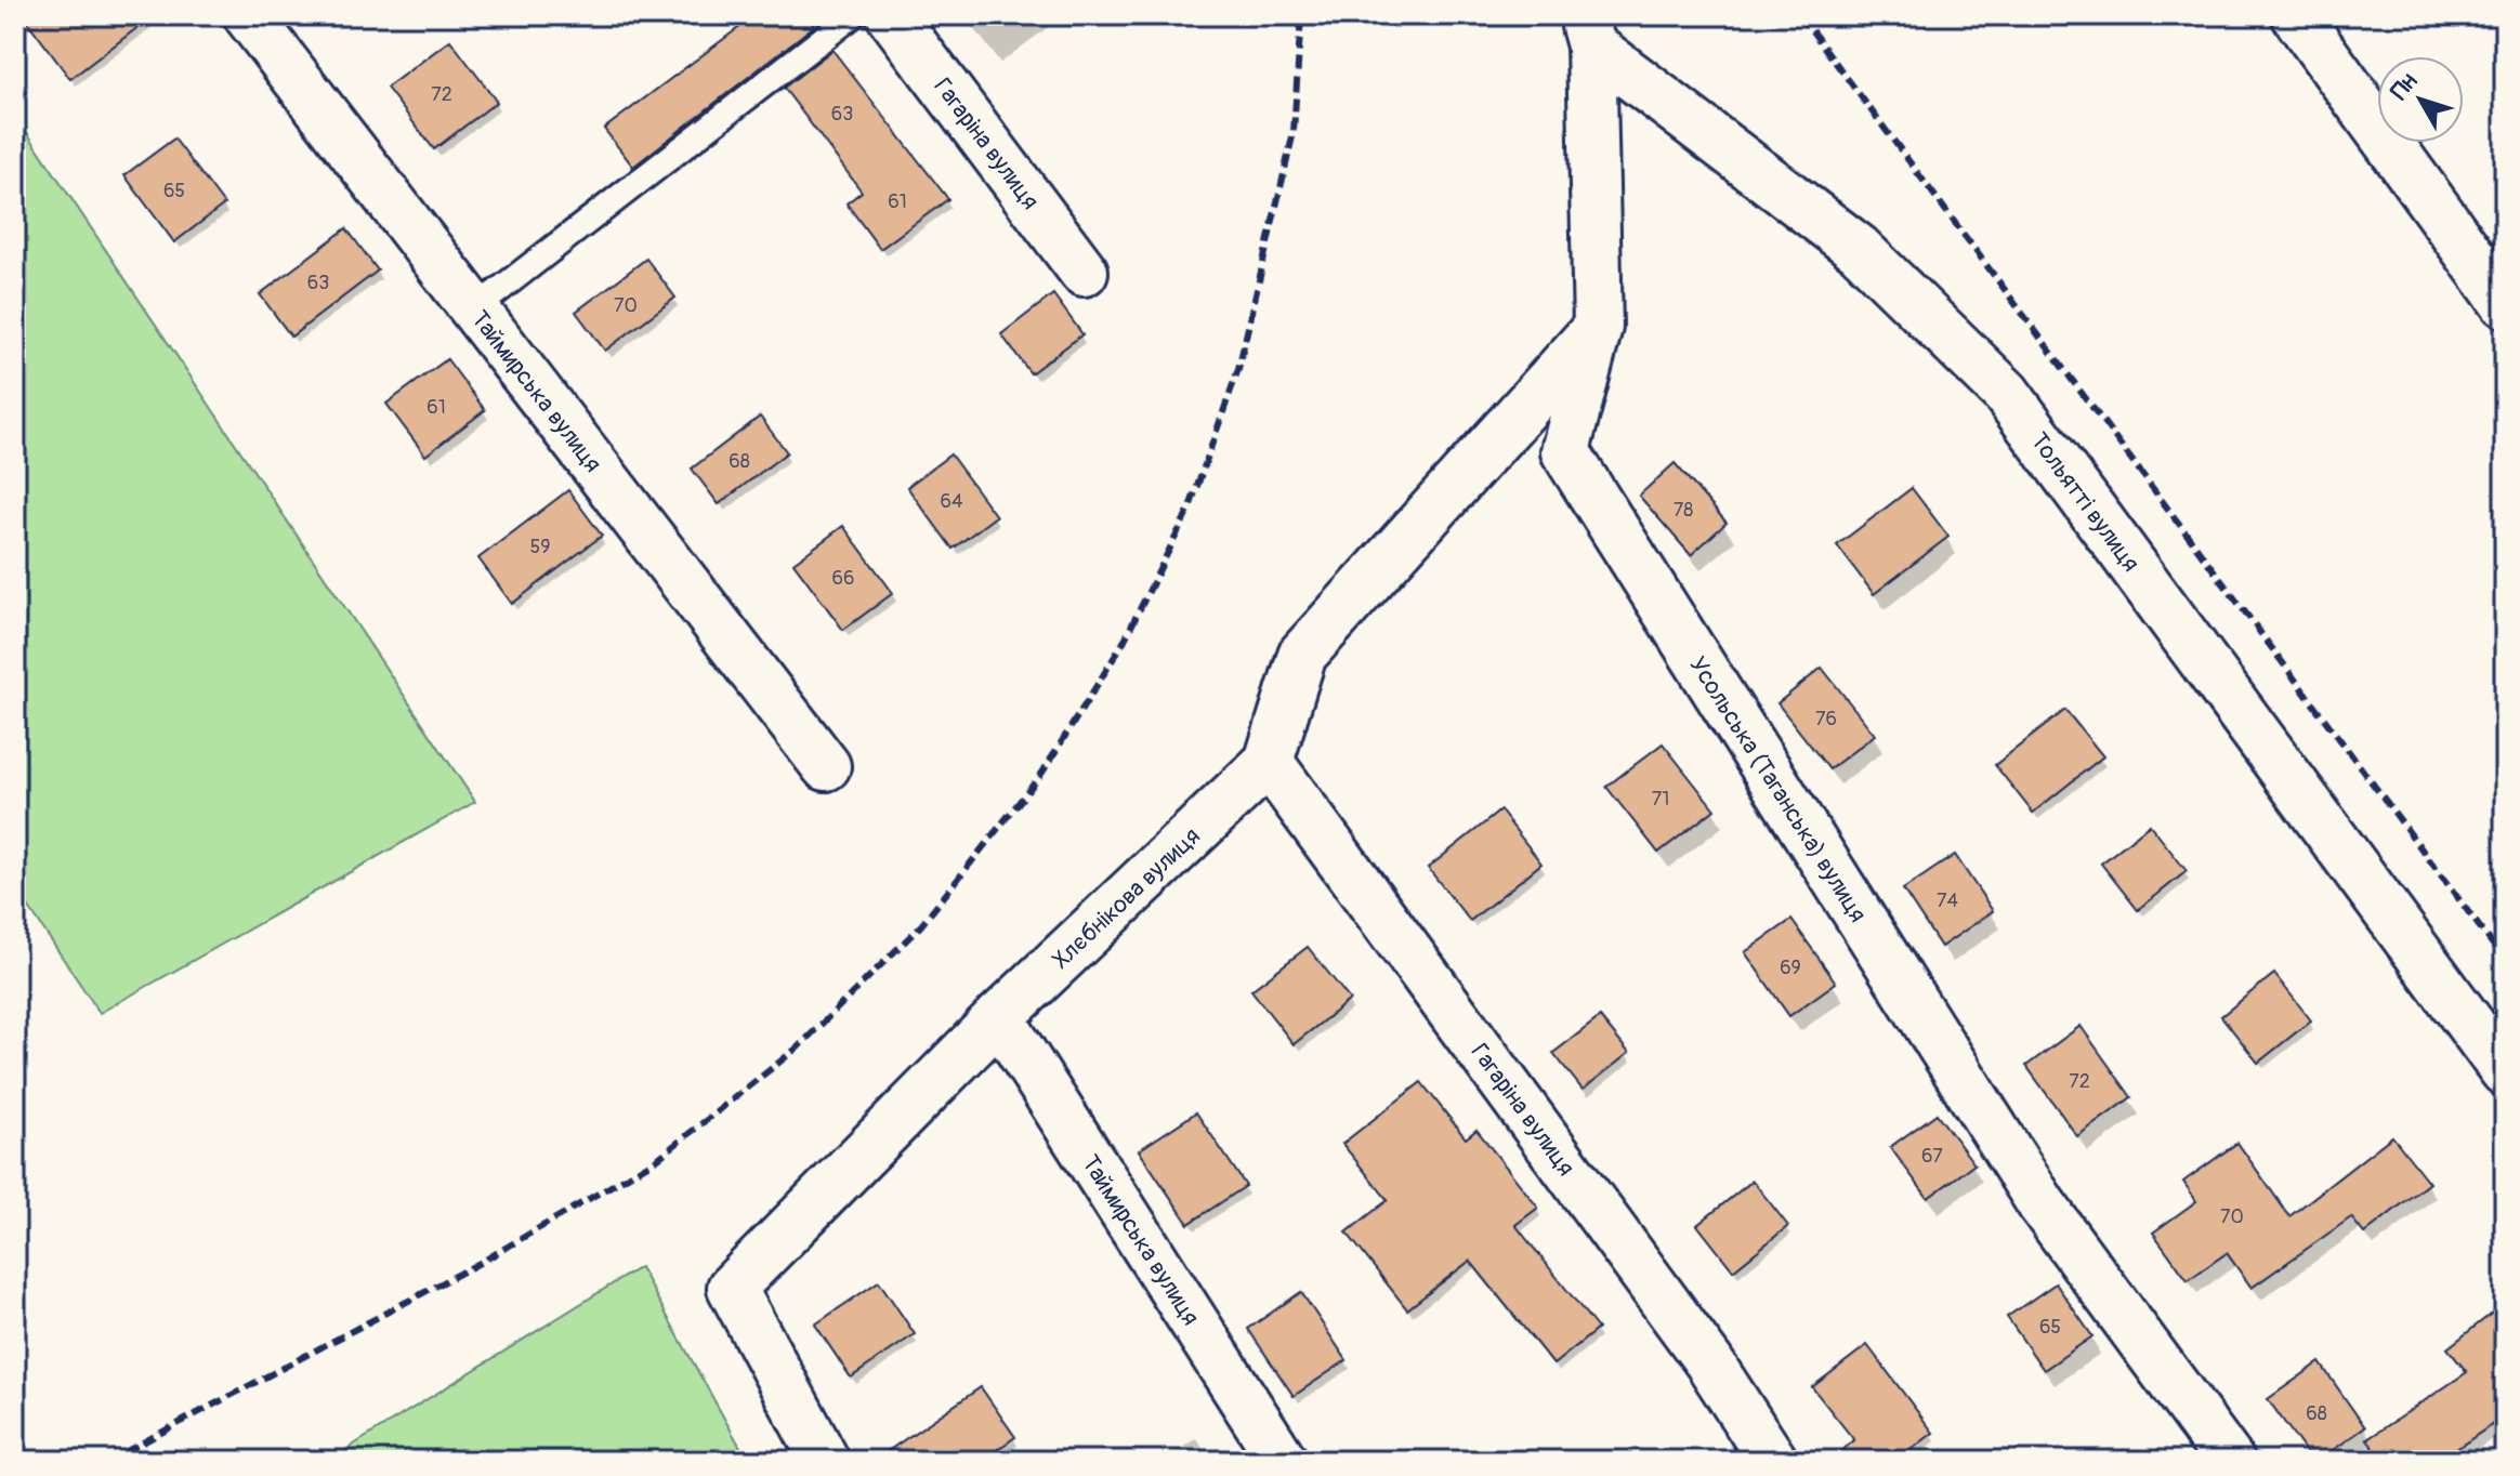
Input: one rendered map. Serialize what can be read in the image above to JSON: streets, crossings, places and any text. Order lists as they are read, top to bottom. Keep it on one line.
{"streets":{"street":["Гагаріна вулиця","Таймирська вулиця","Тольятті вулиця","Усольська (Таганська) вулиця","Хлєбнікова вулиця"]},"crossings":[["Гагаріна вулиця","Хлєбнікова вулиця"],["Таймирська вулиця","Хлєбнікова вулиця"],["Тольятті вулиця","Усольська (Таганська) вулиця"],["Усольська (Таганська) вулиця","Хлєбнікова вулиця"]],"house_numbers":["72","63","65","61","63","70","61","68","64","78","59","66","76","71","74","69","72","67","70","65","68"],"north":"top left"}
